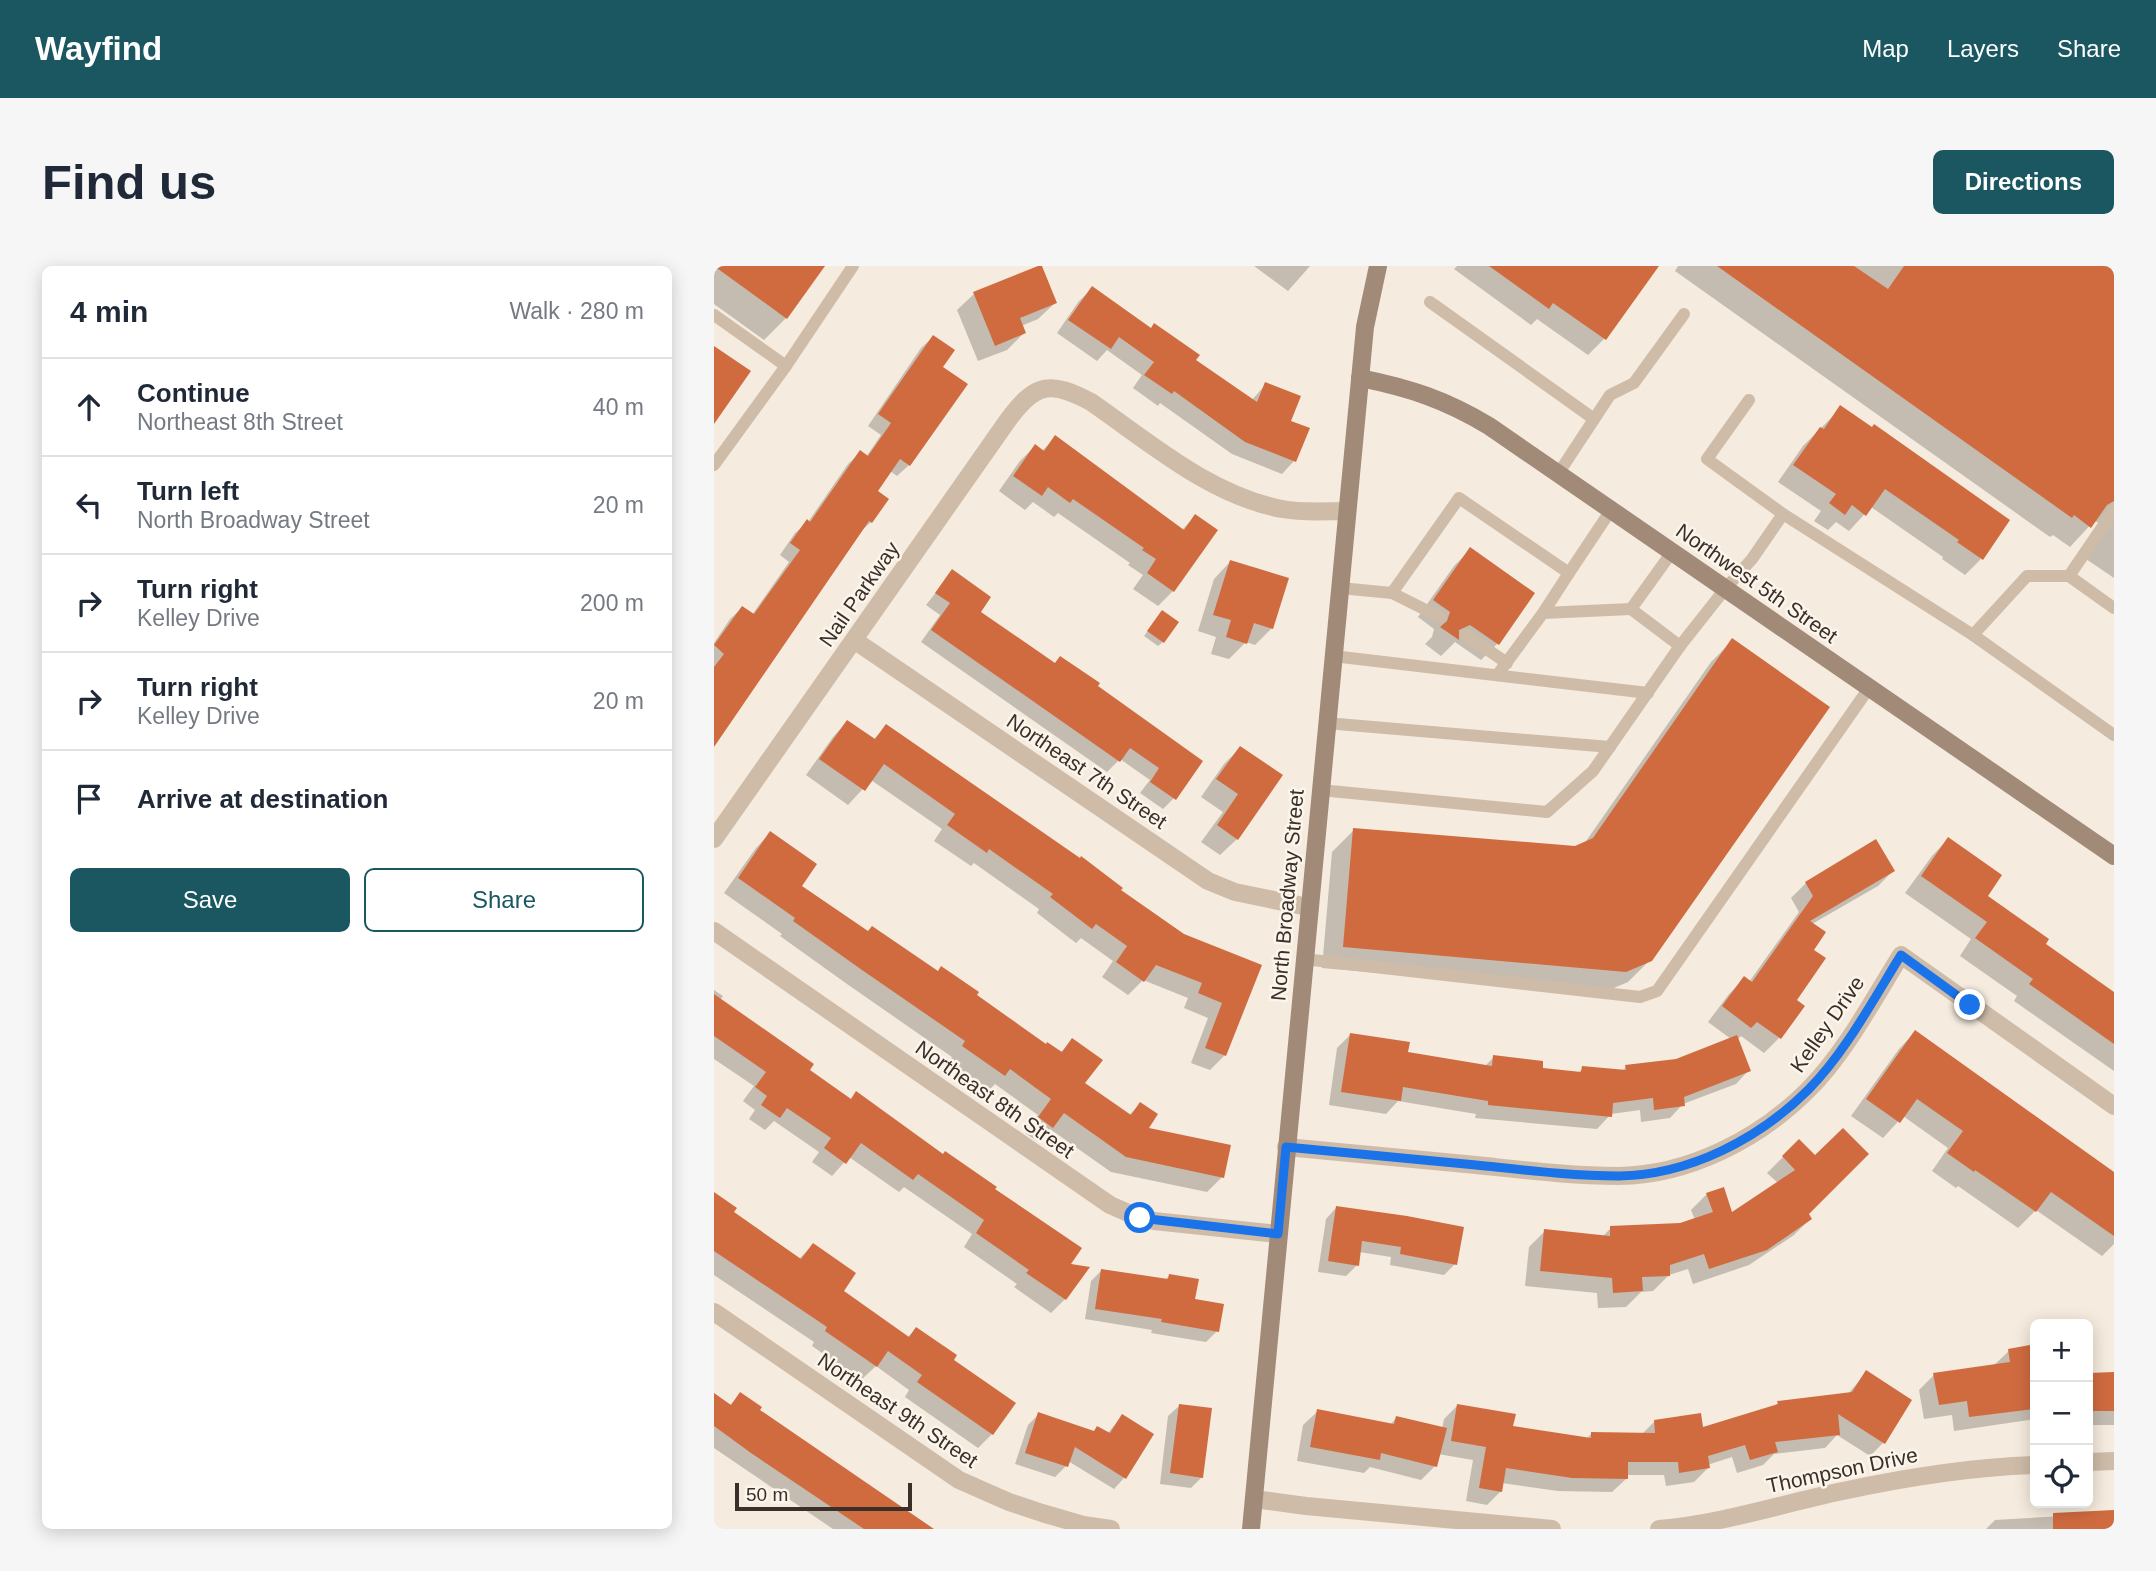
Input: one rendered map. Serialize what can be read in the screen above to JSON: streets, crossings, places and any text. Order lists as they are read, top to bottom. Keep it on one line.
{"streets":{"main road":["Northwest 5th Street","North Broadway Street"],"street":["Nail Parkway","Northeast 7th Street","Kelley Drive","Northeast 8th Street","Northeast 9th Street","Thompson Drive"]},"crossings":[["Northwest 5th Street","North Broadway Street"],["Nail Parkway","Northeast 7th Street"],["Nail Parkway","North Broadway Street"],["Northeast 7th Street","North Broadway Street"],["North Broadway Street","Kelley Drive"],["North Broadway Street","Northeast 8th Street"]],"scale_bar":"50 m","page":{"header":"Wayfind","nav":["Map","Layers","Share"],"buttons":["Directions",["Save","Share"]],"title":"Find us","heading":["4 min","Walk · 280 m"],"list":[["Continue","Northeast 8th Street","40 m"],["Turn left","North Broadway Street","20 m"],["Turn right","Kelley Drive","200 m"],["Turn right","Kelley Drive","20 m"],"Arrive at destination"],"map_buttons":["+","−"],"scale":"50 m"}}
